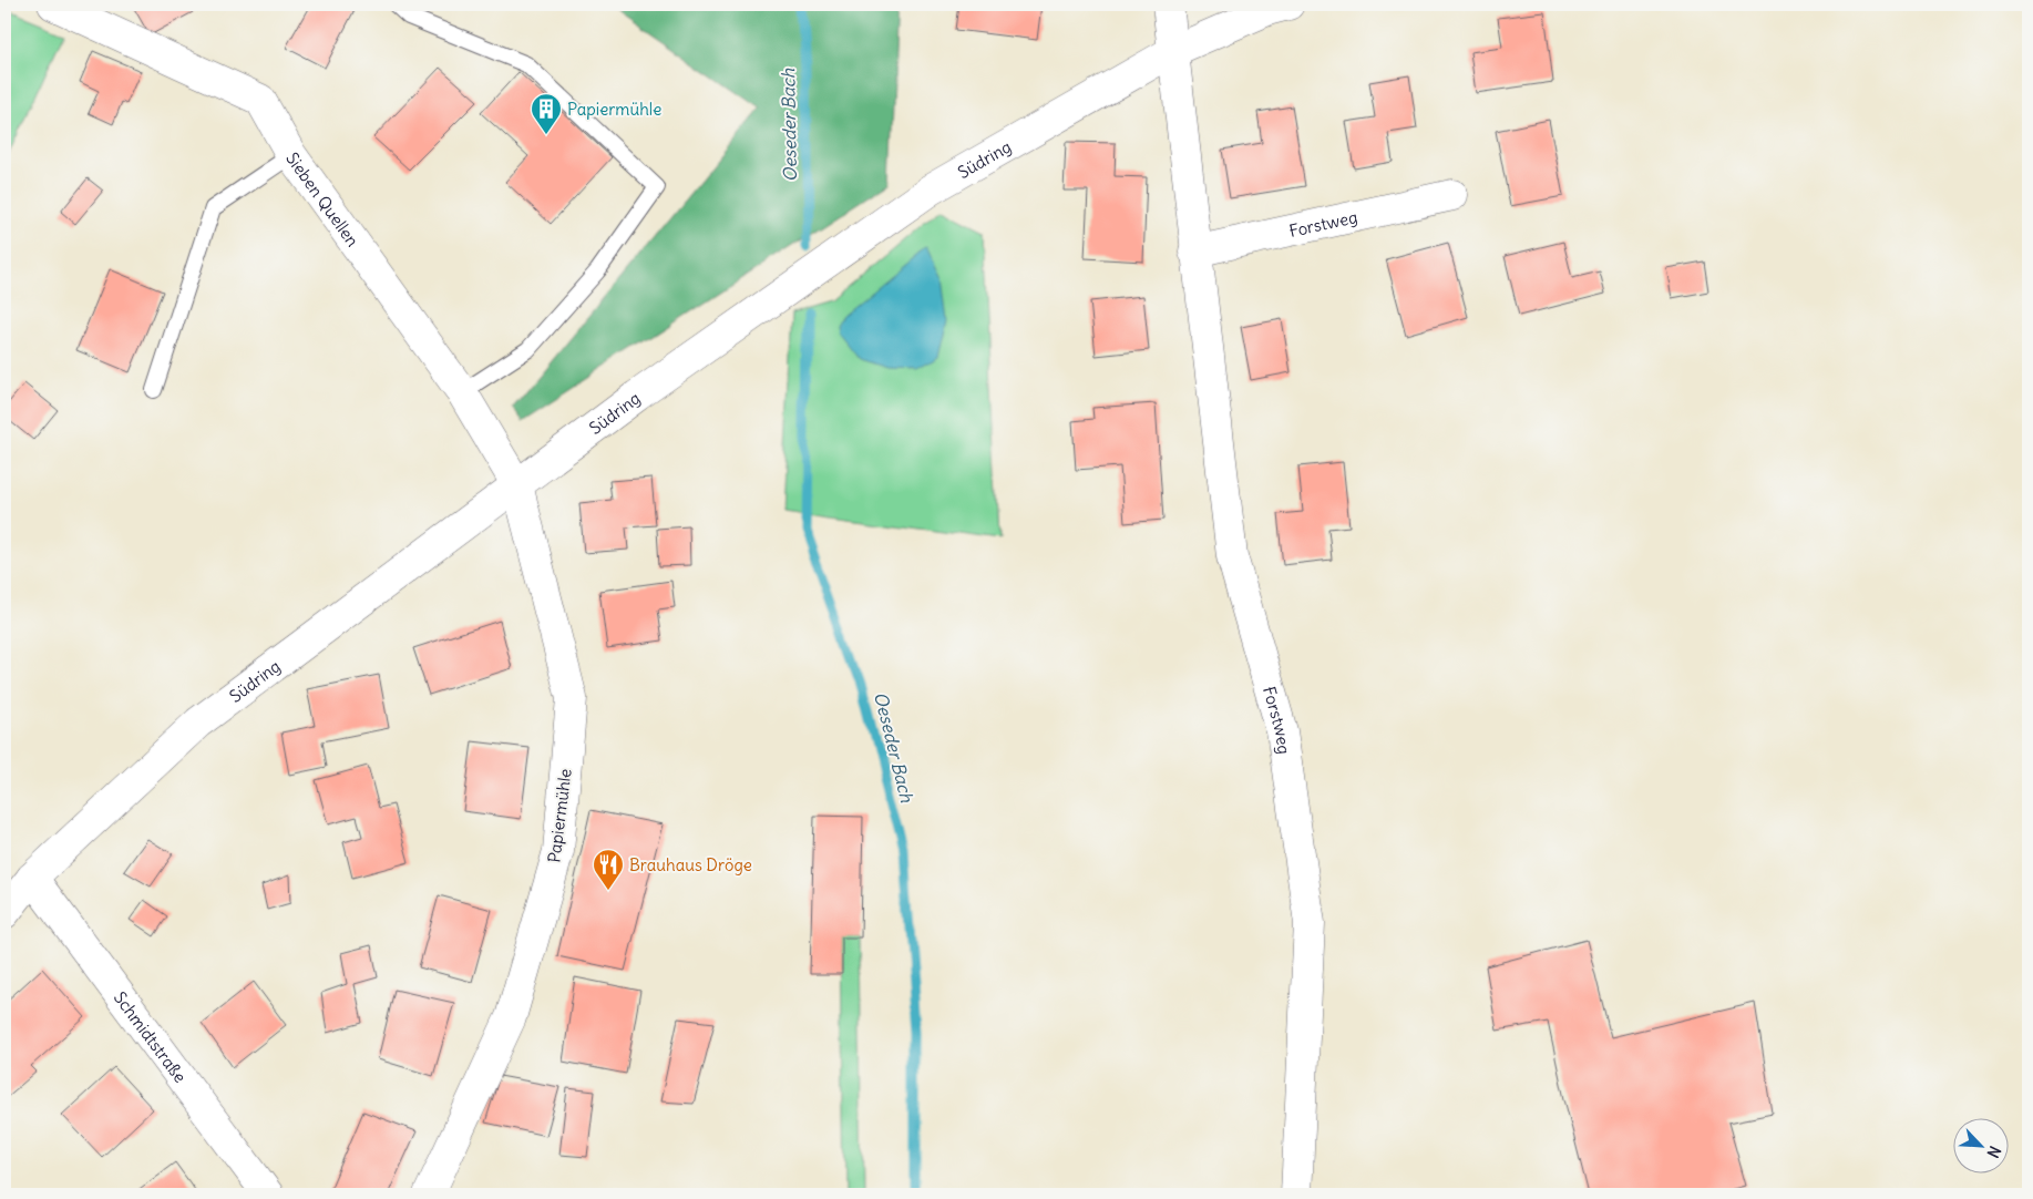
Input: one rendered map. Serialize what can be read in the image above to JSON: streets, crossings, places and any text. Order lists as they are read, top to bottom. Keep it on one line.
{"streets":{"street":["Südring","Sieben Quellen","Forstweg","Papiermühle","Schmidtstraße"]},"crossings":[["Südring","Sieben Quellen"],["Südring","Forstweg"],["Südring","Papiermühle"],["Südring","Schmidtstraße"],["Sieben Quellen","Papiermühle"]],"water":["Oeseder Bach"],"places":{"building":["Papiermühle"],"restaurant":["Brauhaus Dröge"]},"north":"bottom right"}
